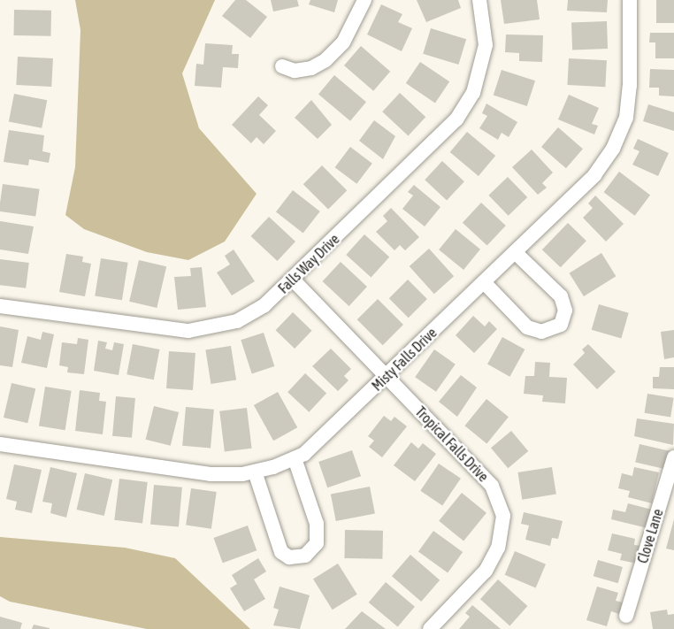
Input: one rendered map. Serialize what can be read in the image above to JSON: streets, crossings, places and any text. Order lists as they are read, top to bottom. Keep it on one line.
{"streets":{"street":["Falls Way Drive","Misty Falls Drive","Tropical Falls Drive","Clove Lane"]},"crossings":[["Falls Way Drive","Tropical Falls Drive"],["Misty Falls Drive","Tropical Falls Drive"]]}
